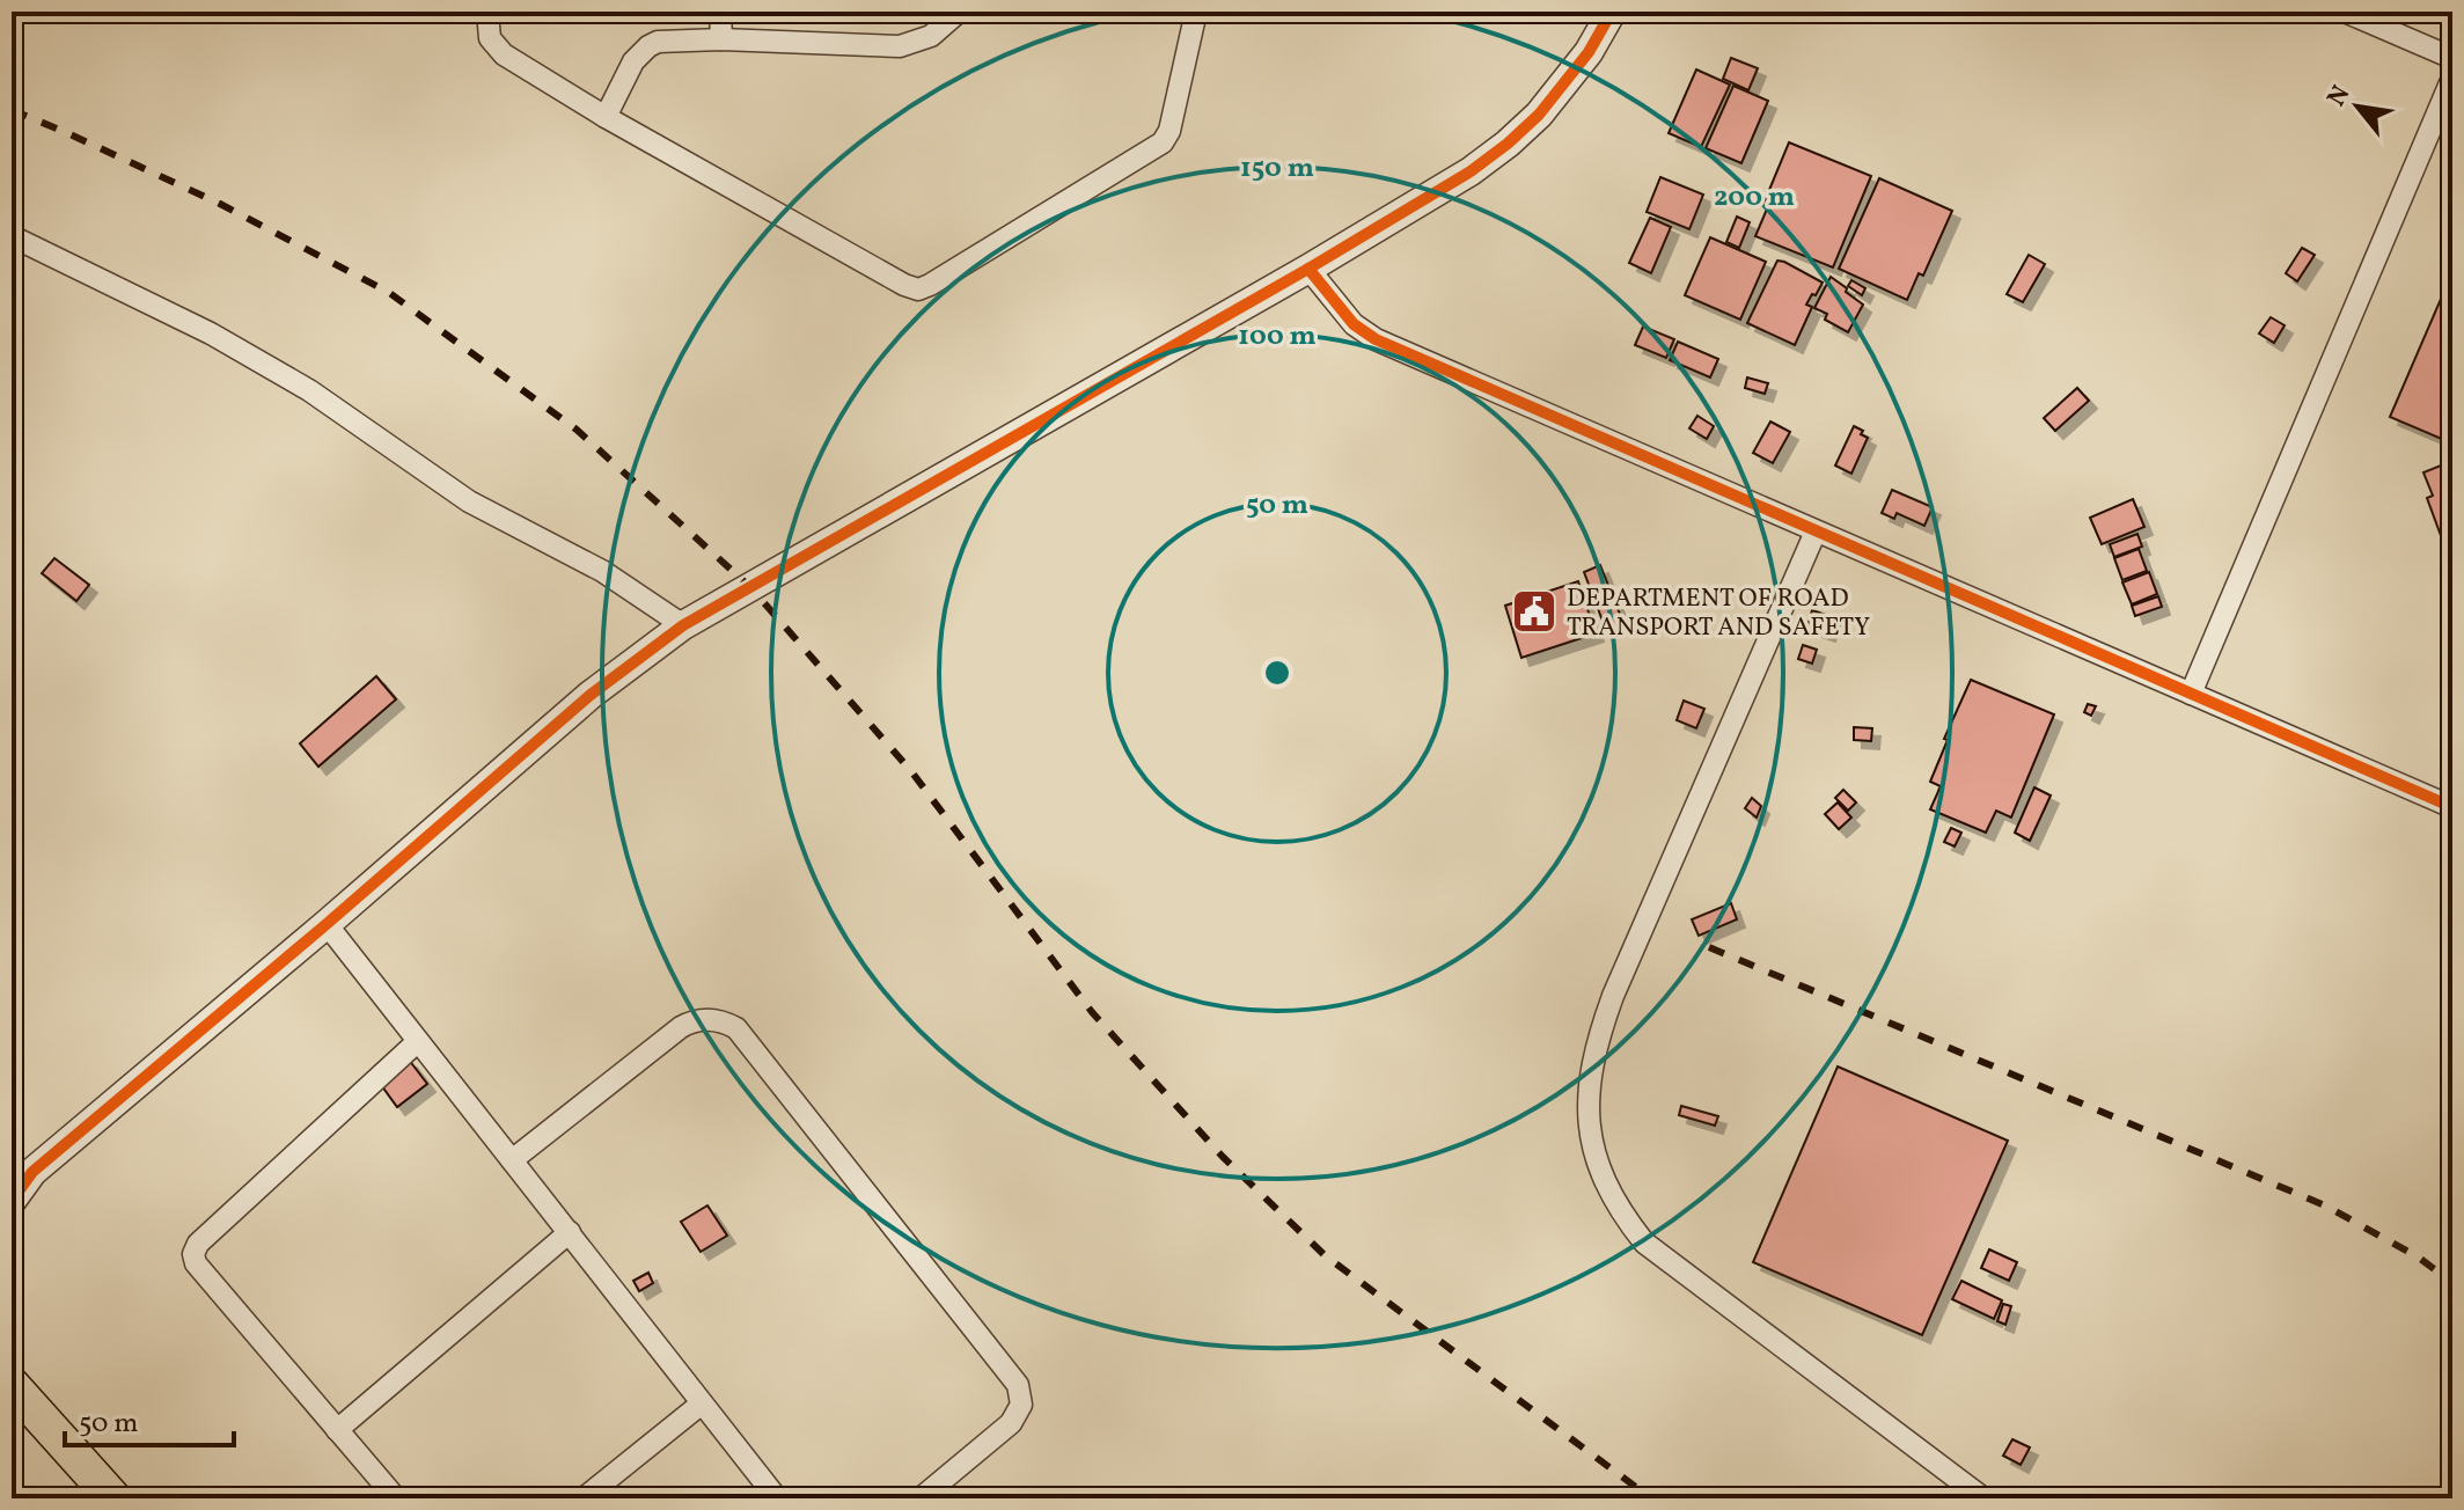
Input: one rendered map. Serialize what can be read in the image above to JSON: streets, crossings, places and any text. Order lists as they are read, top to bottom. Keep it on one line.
{"places":{"public building":["DEPARTMENT OF ROAD TRANSPORT AND SAFETY"]},"scale_bar":"50 m","north":"top left","rings":["150 m","200 m","100 m","50 m"]}
